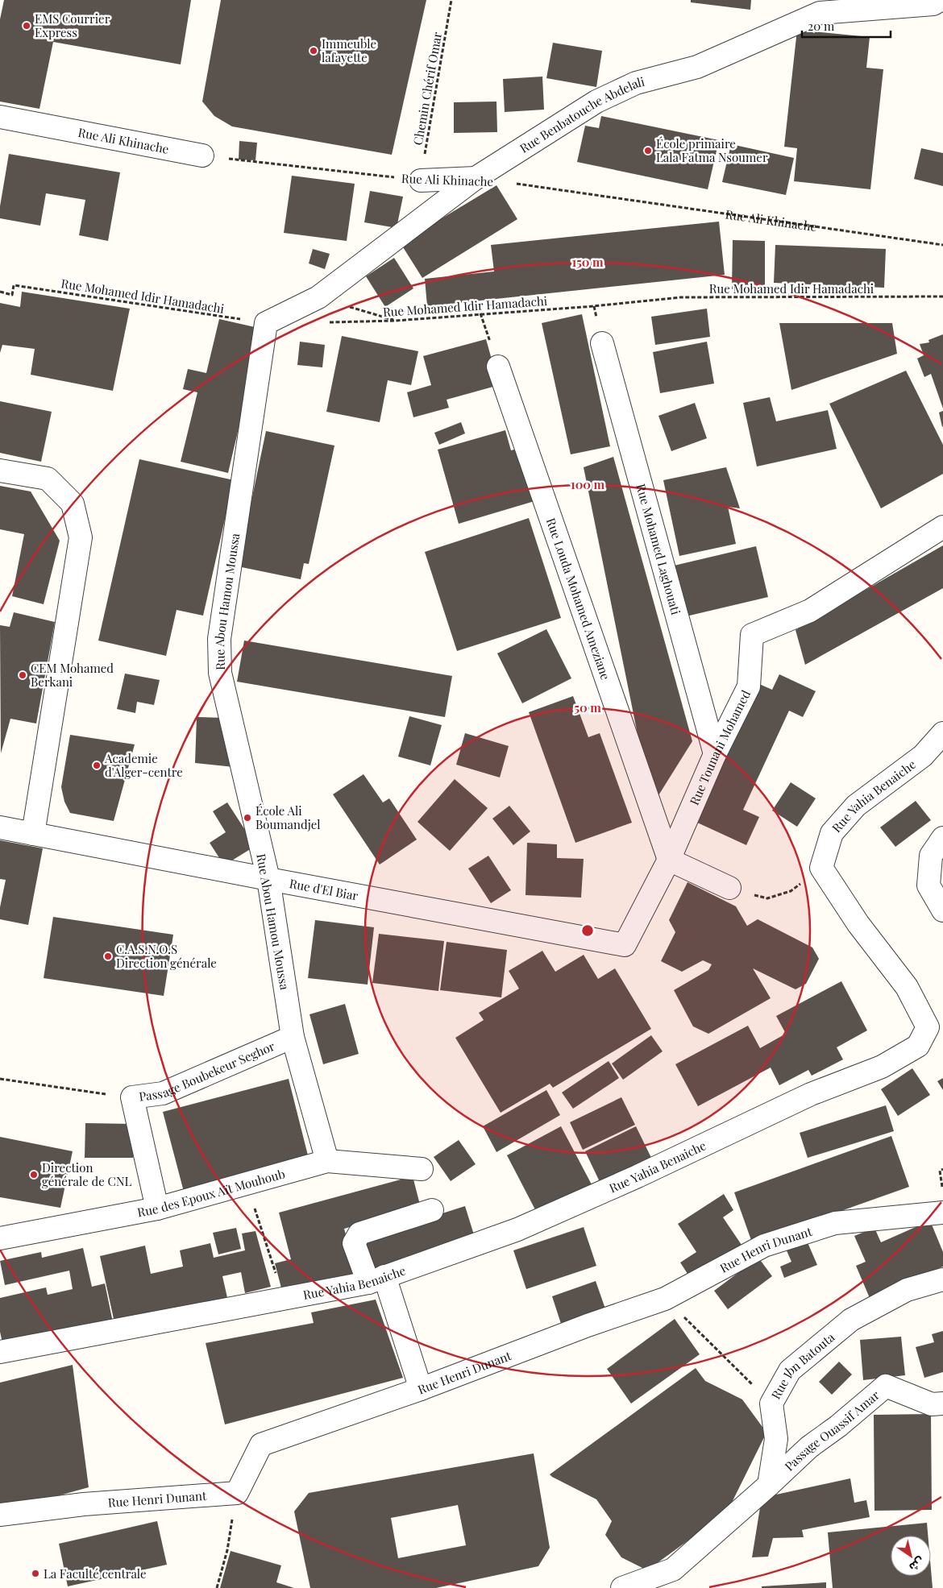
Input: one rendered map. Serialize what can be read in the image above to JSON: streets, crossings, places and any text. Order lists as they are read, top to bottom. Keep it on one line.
{"streets":{"street":["Rue Benbatouche Abdelali","Rue Ali Khinache","Rue Mohamed Laghouati","Rue Louda Mohamed Ameziane","Rue Abou Hamou Moussa","Rue Tounani Mohamed","Rue Yahia Benaiche","Rue d'El Biar","Passage Boubekeur Seghor","Rue des Epoux Aït Mouhoub","Rue Henri Dunant","Rue Ibn Batouta","Passage Ouassif Amar"],"path":["Chemin Chérif Omar","Rue Mohamed Idir Hamadachi"]},"crossings":[["Chemin Chérif Omar","Rue Ali Khinache"],["Rue Benbatouche Abdelali","Rue Ali Khinache"],["Rue Benbatouche Abdelali","Rue Mohamed Idir Hamadachi"],["Rue Benbatouche Abdelali","Rue Abou Hamou Moussa"],["Rue Mohamed Idir Hamadachi","Rue Abou Hamou Moussa"],["Rue Mohamed Laghouati","Rue Tounani Mohamed"],["Rue Louda Mohamed Ameziane","Rue Tounani Mohamed"],["Rue Abou Hamou Moussa","Rue d'El Biar"],["Rue Abou Hamou Moussa","Passage Boubekeur Seghor"],["Rue Abou Hamou Moussa","Rue des Epoux Aït Mouhoub"],["Rue Tounani Mohamed","Rue d'El Biar"],["Rue Ibn Batouta","Passage Ouassif Amar"]],"places":["EMS Courrier Express","Immeuble lafayette","École primaire Lala Fatma Nsoumer","CEM Mohamed Berkani","Academie d'Alger-centre","École Ali Boumandjel","C.A.S.N.O.S Direction générale","Direction générale de CNL","La Faculté centrale"],"scale_bar":"20 m","north":"bottom right","rings":["150 m","100 m","50 m"]}
